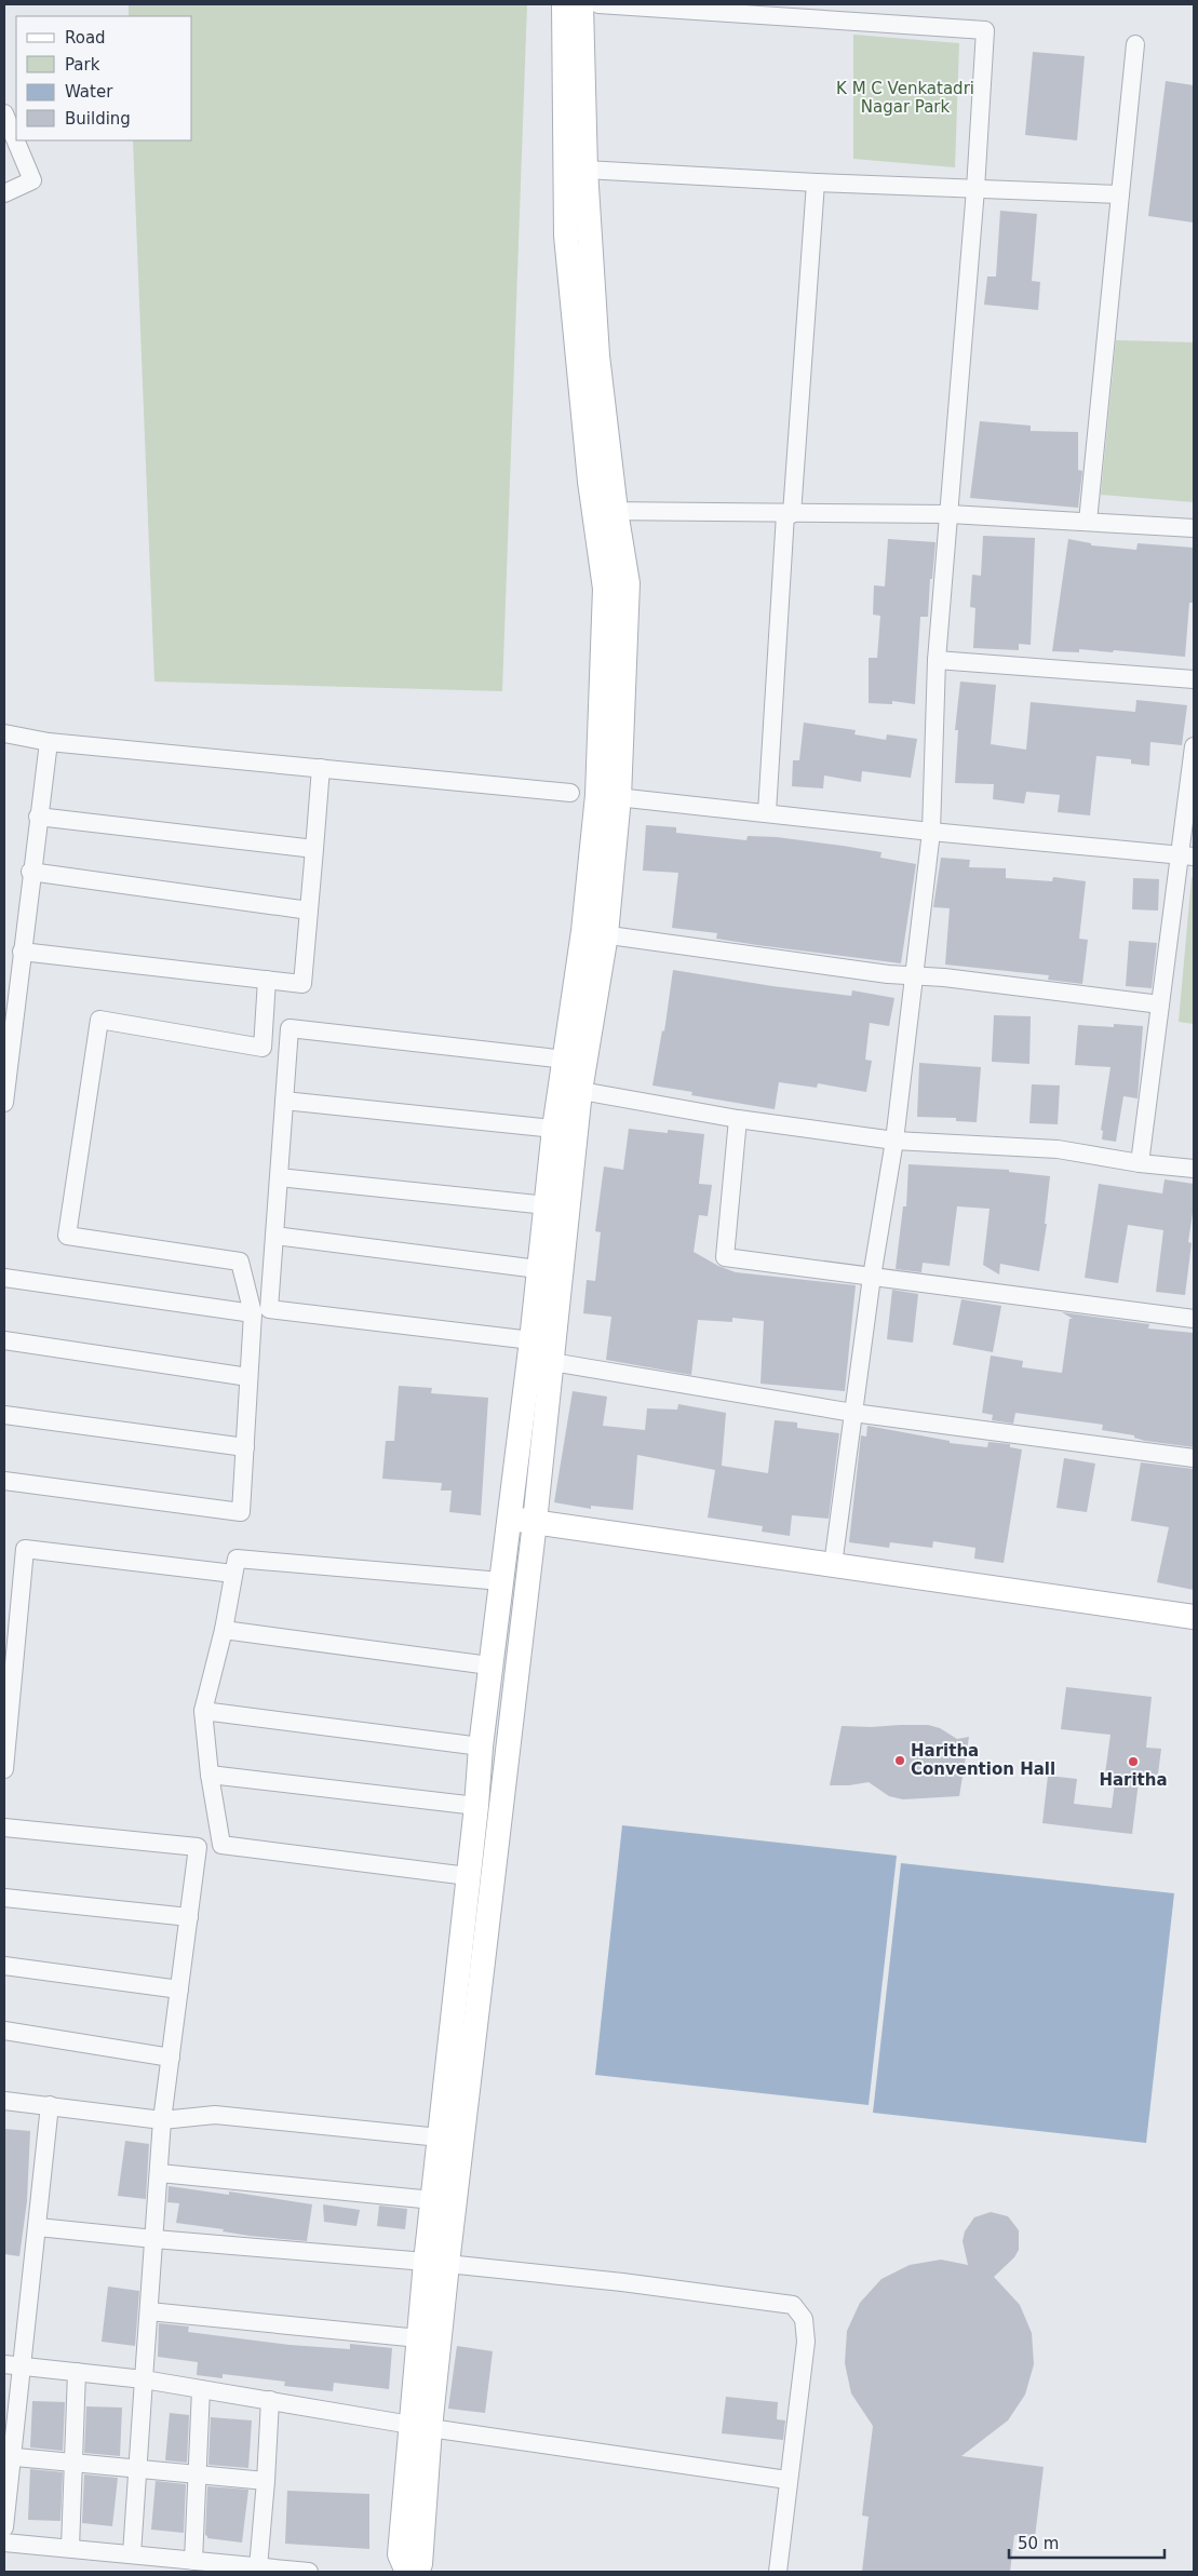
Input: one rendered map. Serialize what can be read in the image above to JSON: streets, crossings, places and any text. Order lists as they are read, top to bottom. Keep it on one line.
{"parks":["K M C Venkatadri Nagar Park"],"places":["Haritha Convention Hall","Haritha"],"legend":["Road","Park","Water","Building"],"scale_bar":"50 m"}
